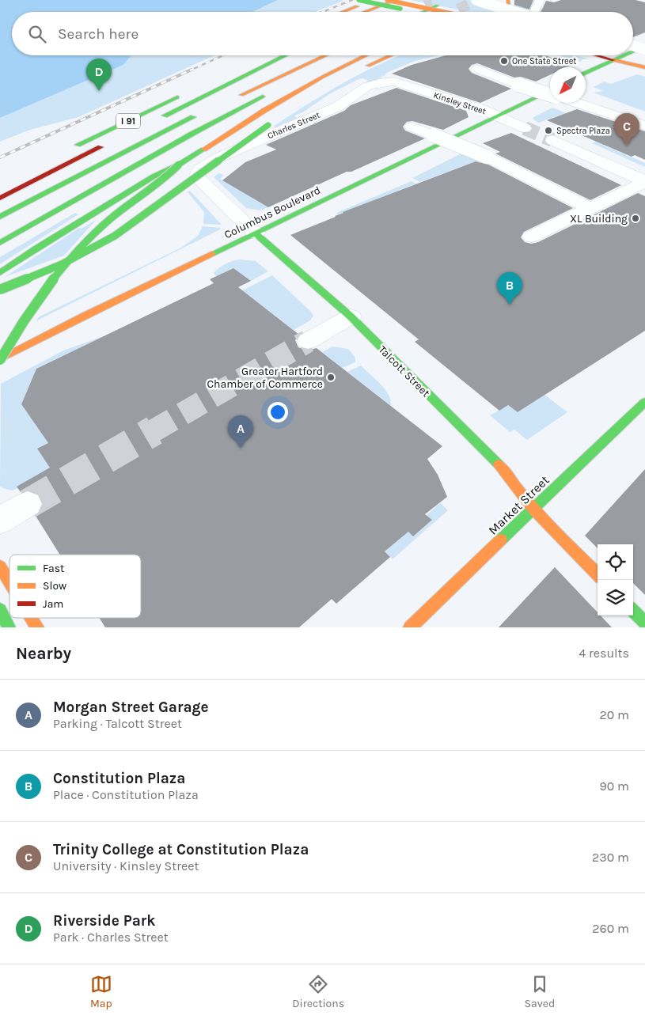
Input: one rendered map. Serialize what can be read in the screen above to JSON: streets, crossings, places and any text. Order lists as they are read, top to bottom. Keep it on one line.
{"streets":{"main road":["I 91","Columbus Boulevard","Talcott Street","Market Street"],"street":["Kinsley Street","Charles Street"]},"crossings":[["Kinsley Street","Charles Street"],["Kinsley Street","Columbus Boulevard"],["Charles Street","Talcott Street"],["Columbus Boulevard","Talcott Street"],["Talcott Street","Market Street"]],"places":["One State Street","Spectra Plaza","XL Building","Greater Hartford Chamber of Commerce"],"legend":["Fast","Slow","Jam"],"north":"bottom left","page":{"search":"Search here","pins":["D","C","B","A"],"heading":["Nearby","4 results"],"list":[{"mark":"A","name":"Morgan Street Garage","note":"Parking · Talcott Street","value":"20 m"},{"mark":"B","name":"Constitution Plaza","note":"Place · Constitution Plaza","value":"90 m"},{"mark":"C","name":"Trinity College at Constitution Plaza","note":"University · Kinsley Street","value":"230 m"},{"mark":"D","name":"Riverside Park","note":"Park · Charles Street","value":"260 m"}],"nav":["Map","Directions","Saved"]}}
